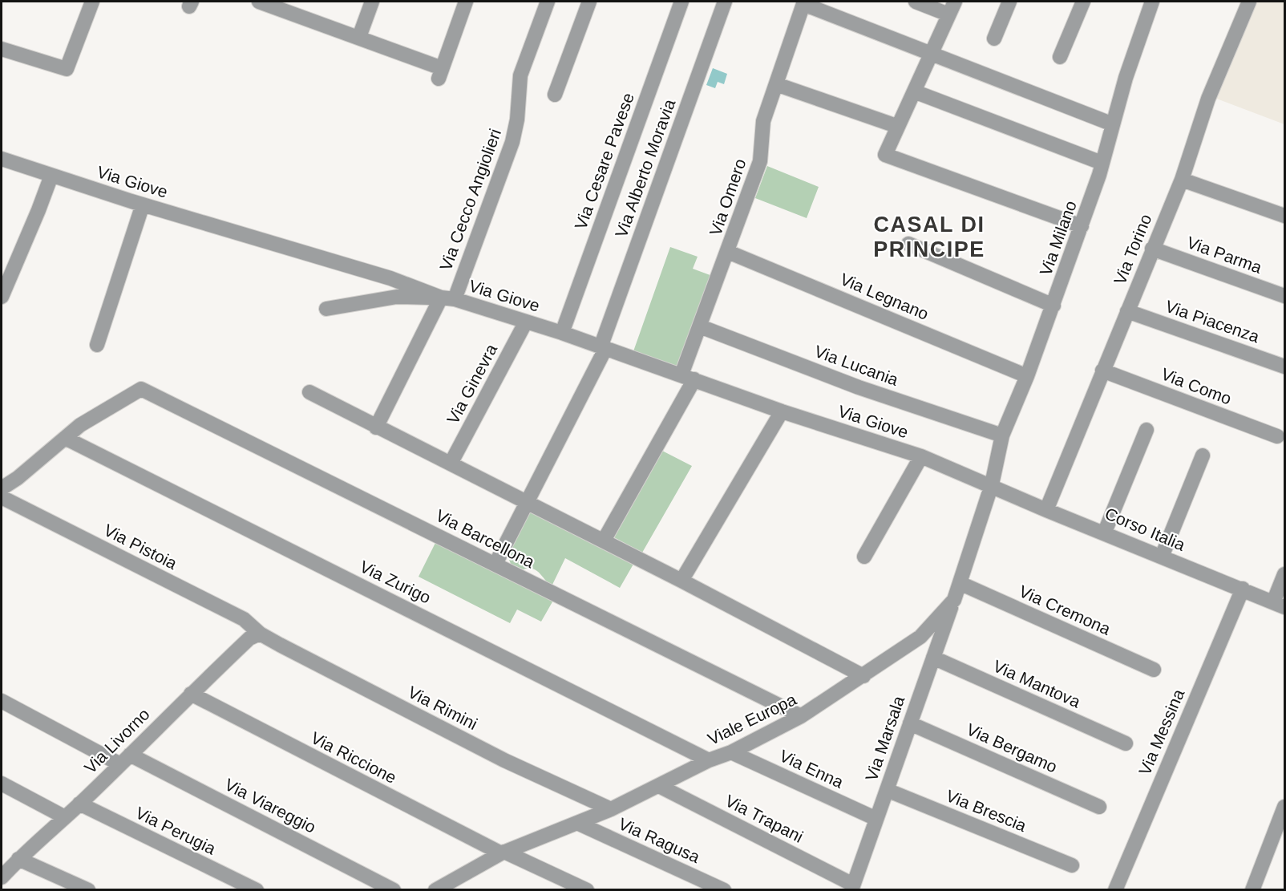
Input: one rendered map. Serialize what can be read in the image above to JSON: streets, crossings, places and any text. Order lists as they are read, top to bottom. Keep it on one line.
{"streets":{"street":["Via Cesare Pavese","Via Alberto Moravia","Via Giove","Via Omero","Via Cecco Angiolieri","Via Milano","Via Torino","Via Parma","Via Legnano","Via Piacenza","Via Lucania","Via Ginevra","Via Como","Corso Italia","Via Barcellona","Via Pistoia","Via Zurigo","Via Cremona","Via Mantova","Via Rimini","Viale Europa","Via Messina","Via Marsala","Via Livorno","Via Bergamo","Via Riccione","Via Enna","Via Viareggio","Via Brescia","Via Trapani","Via Perugia","Via Ragusa"]},"crossings":[["Via Cesare Pavese","Via Giove"],["Via Alberto Moravia","Via Giove"],["Via Alberto Moravia","Via Barcellona"],["Via Giove","Via Omero"],["Via Giove","Via Cecco Angiolieri"],["Via Giove","Via Milano"],["Via Giove","Via Ginevra"],["Via Giove","Corso Italia"],["Via Giove","Viale Europa"],["Via Omero","Via Legnano"],["Via Omero","Via Lucania"],["Via Milano","Via Legnano"],["Via Milano","Via Lucania"],["Via Milano","Corso Italia"],["Via Milano","Viale Europa"],["Via Torino","Via Parma"],["Via Torino","Via Piacenza"],["Via Torino","Via Como"],["Via Torino","Corso Italia"],["Corso Italia","Viale Europa"],["Corso Italia","Via Messina"],["Via Barcellona","Via Zurigo"],["Via Barcellona","Viale Europa"],["Via Pistoia","Via Rimini"],["Via Pistoia","Via Livorno"],["Via Zurigo","Viale Europa"],["Via Cremona","Viale Europa"],["Via Mantova","Via Marsala"],["Via Rimini","Viale Europa"],["Via Rimini","Via Livorno"],["Viale Europa","Via Marsala"],["Viale Europa","Via Riccione"],["Viale Europa","Via Enna"],["Viale Europa","Via Trapani"],["Viale Europa","Via Ragusa"],["Via Marsala","Via Bergamo"],["Via Marsala","Via Enna"],["Via Marsala","Via Brescia"],["Via Marsala","Via Trapani"],["Via Livorno","Via Riccione"],["Via Livorno","Via Viareggio"],["Via Livorno","Via Perugia"]],"districts":["CASAL DI PRINCIPE"]}
